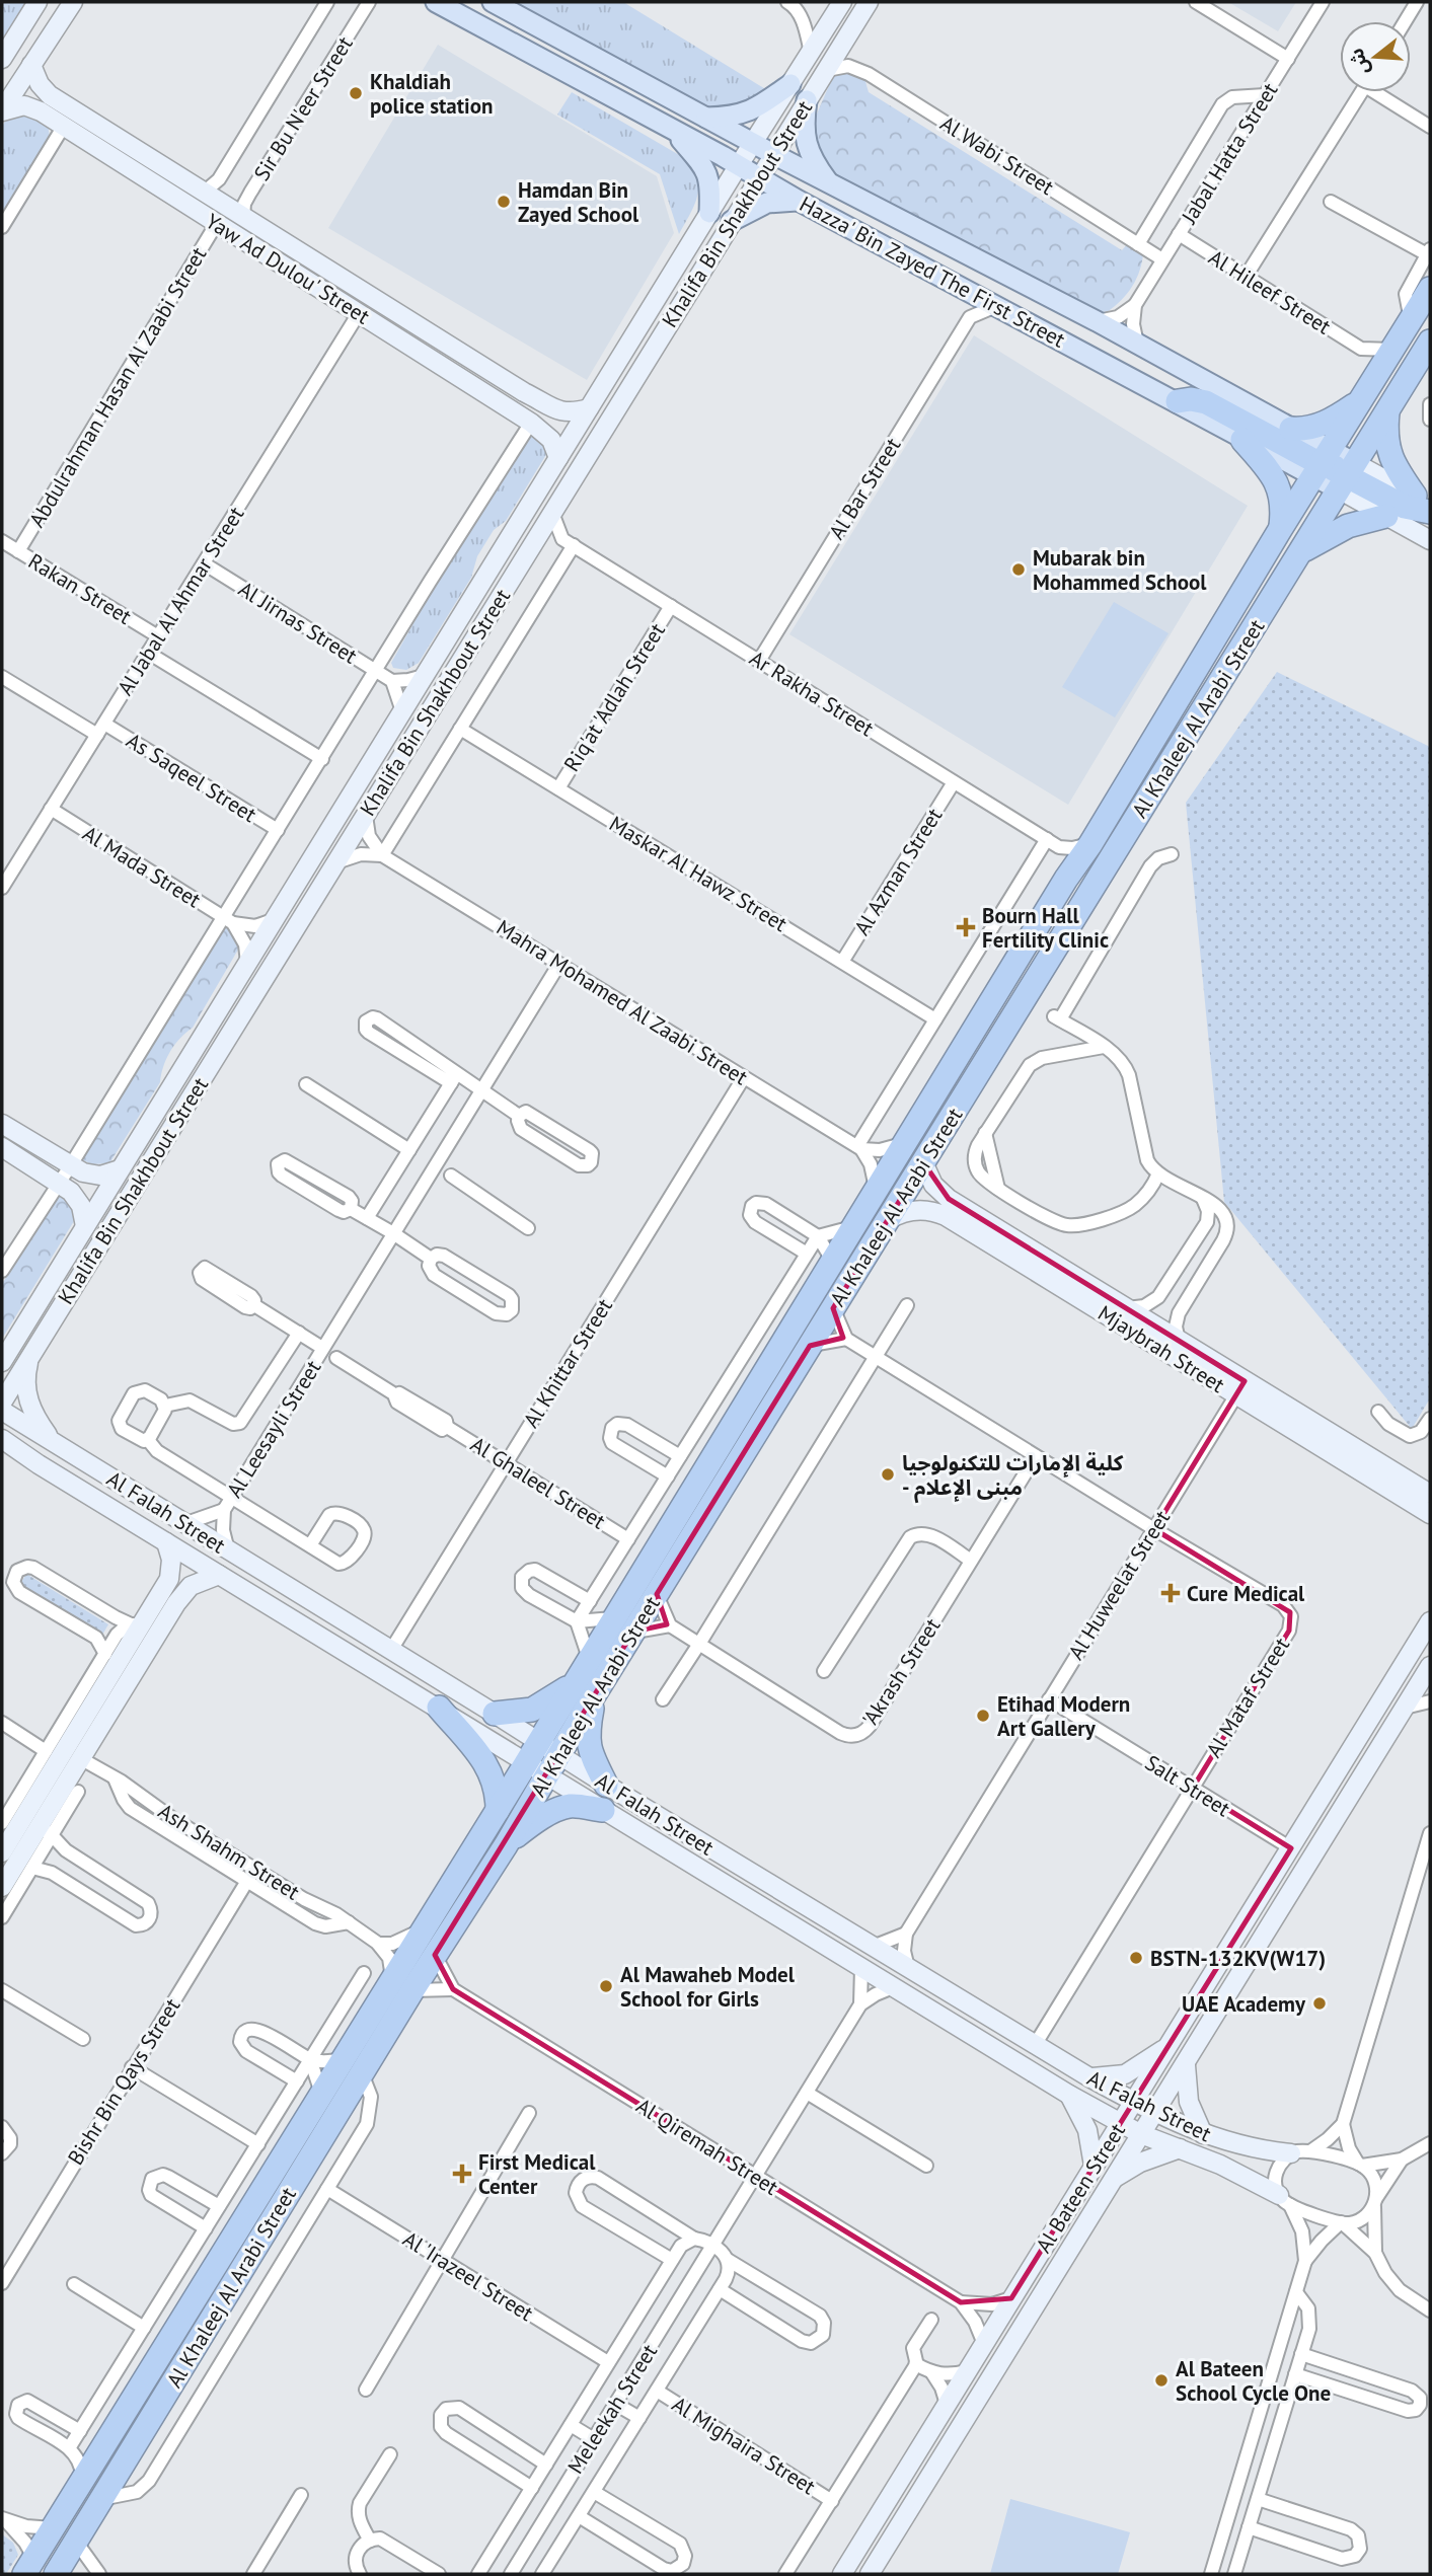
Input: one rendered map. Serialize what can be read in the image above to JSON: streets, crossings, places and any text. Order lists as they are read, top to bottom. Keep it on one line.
{"streets":{"highway":["Al Khaleej Al Arabi Street"],"main road":["Khalifa Bin Shakhbout Street","Yaw Ad Dulou' Street","Hazza' Bin Zayed The First Street","Mjaybrah Street","Al Falah Street","Al Bateen Street"],"street":["Sir Bu N'eer Street","Jabal Hatta Street","Al Wabi Street","Al Hileef Street","Abdulrahman Hasan Al Zaabi Street","Al Bar Street","Rakan Street","Al Jabal Al Ahmar Street","Al Jirnas Street","Ar Rakha Street","Riq'at 'Adlah Street","As Saqeel Street","Al Mada Street","Al Azman Street","Maskar Al Hawz Street","Mahra Mohamed Al Zaabi Street","Al Khittar Street","Al Leesayli Street","Al Ghaleel Street","Al Huweelat Street","'Akrash Street","Al Mataf Street","Salt Street","Ash Shahm Street","Bishr Bin Qays Street","Al Qiremah Street","Al 'Irazeel Street","Meleekah Street","Al Mighaira Street"]},"crossings":[["Sir Bu N'eer Street","Yaw Ad Dulou' Street"],["Jabal Hatta Street","Al Wabi Street"],["Jabal Hatta Street","Al Hileef Street"],["Al Wabi Street","Khalifa Bin Shakhbout Street"],["Khalifa Bin Shakhbout Street","Yaw Ad Dulou' Street"],["Khalifa Bin Shakhbout Street","Hazza' Bin Zayed The First Street"],["Yaw Ad Dulou' Street","Abdulrahman Hasan Al Zaabi Street"],["Yaw Ad Dulou' Street","Al Jabal Al Ahmar Street"],["Hazza' Bin Zayed The First Street","Al Khaleej Al Arabi Street"],["Abdulrahman Hasan Al Zaabi Street","Rakan Street"],["Al Bar Street","Ar Rakha Street"],["Rakan Street","Al Jabal Al Ahmar Street"],["Al Jabal Al Ahmar Street","Al Jirnas Street"],["Al Jabal Al Ahmar Street","As Saqeel Street"],["Al Jabal Al Ahmar Street","Al Mada Street"],["Ar Rakha Street","Riq'at 'Adlah Street"],["Ar Rakha Street","Al Azman Street"],["Riq'at 'Adlah Street","Maskar Al Hawz Street"],["Al Khaleej Al Arabi Street","Mjaybrah Street"],["Al Khaleej Al Arabi Street","Al Falah Street"],["Al Azman Street","Maskar Al Hawz Street"],["Mahra Mohamed Al Zaabi Street","Al Khittar Street"],["Mahra Mohamed Al Zaabi Street","Al Leesayli Street"],["Mjaybrah Street","Al Huweelat Street"],["Al Khittar Street","Al Ghaleel Street"],["Al Khittar Street","Al Falah Street"],["Al Leesayli Street","Al Falah Street"],["Al Falah Street","Al Mataf Street"],["Al Falah Street","Al Bateen Street"],["Al Falah Street","Meleekah Street"],["Al Huweelat Street","Al Mataf Street"],["Al Huweelat Street","Salt Street"],["'Akrash Street","Al Mataf Street"],["Al Mataf Street","Salt Street"],["Salt Street","Al Bateen Street"],["Al Qiremah Street","Al Bateen Street"],["Al Qiremah Street","Meleekah Street"],["Al 'Irazeel Street","Meleekah Street"],["Meleekah Street","Al Mighaira Street"]],"places":{"other":["Khaldiah police station","Hamdan Bin Zayed School","Mubarak bin Mohammed School","كلية الإمارات للتكنولوجيا - مبنى الإعلام","Etihad Modern Art Gallery","BSTN-132KV(W17)","Al Mawaheb Model School for Girls","UAE Academy","Al Bateen School Cycle One"],"health":["Bourn Hall Fertility Clinic","Cure Medical","First Medical Center"]},"north":"left"}
